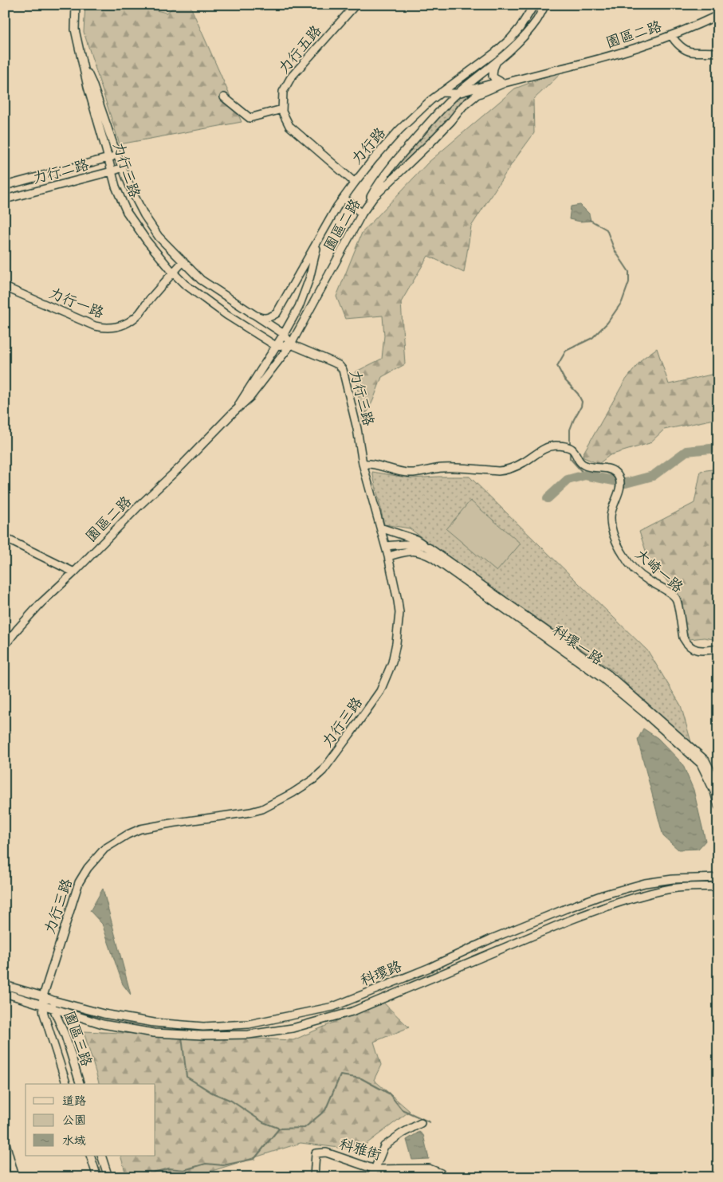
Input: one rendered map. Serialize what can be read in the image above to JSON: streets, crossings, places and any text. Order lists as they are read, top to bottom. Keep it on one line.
{"streets":{"street":["園區二路","力行五路","力行路","力行三路","力行二路","力行一路","大崎一路","科環一路","科環路","園區三路","科雅街"]},"crossings":[["園區二路","力行路"],["園區二路","力行三路"],["力行路","力行三路"],["力行三路","力行二路"],["力行三路","力行一路"],["力行三路","大崎一路"],["力行三路","科環一路"],["力行三路","科環路"],["力行三路","園區三路"],["科環路","園區三路"]],"legend":["道路","公園","水域"]}
